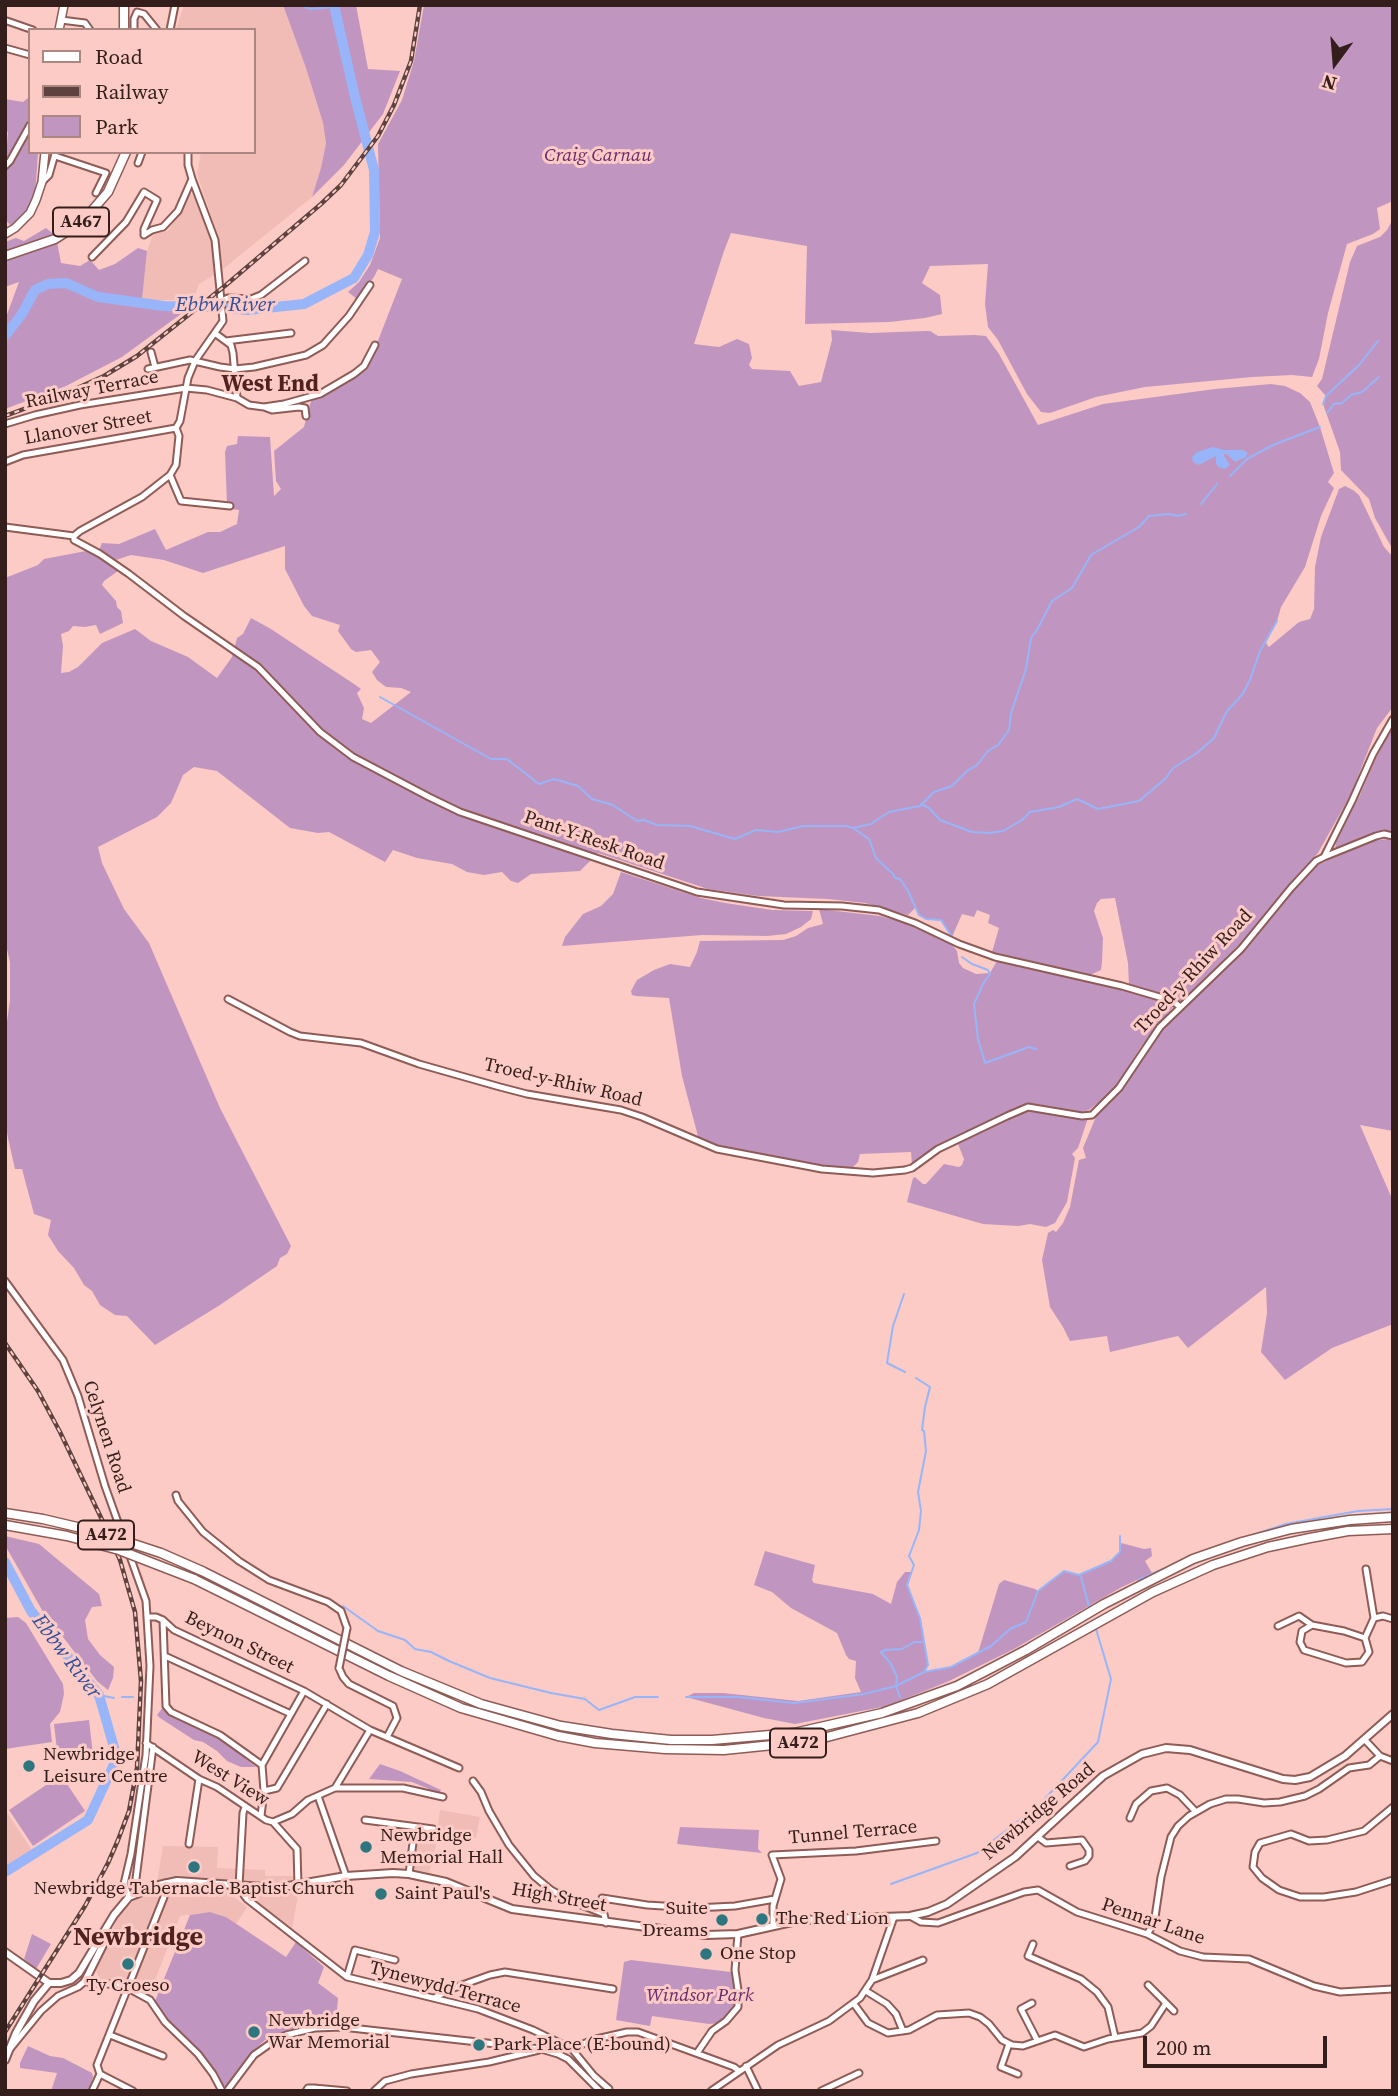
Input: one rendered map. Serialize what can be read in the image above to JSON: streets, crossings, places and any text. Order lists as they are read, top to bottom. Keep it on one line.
{"streets":{"main road":["A467","A472"],"street":["Railway Terrace","Llanover Street","Pant-Y-Resk Road","Troed-y-Rhiw Road","Celynen Road","Beynon Street","West View","Newbridge Road","Tunnel Terrace","High Street","Pennar Lane","Tynewydd Terrace"]},"crossings":[["Pant-Y-Resk Road","Troed-y-Rhiw Road"],["Celynen Road","West View"],["Celynen Road","High Street"],["West View","High Street"],["Newbridge Road","High Street"],["Newbridge Road","Pennar Lane"],["High Street","Tynewydd Terrace"]],"districts":["West End","Newbridge"],"water":["Ebbw River"],"parks":["Craig Carnau","Windsor Park"],"places":["Newbridge Leisure Centre","Newbridge Memorial Hall","Newbridge Tabernacle Baptist Church","Saint Paul's","The Red Lion","Suite Dreams","One Stop","Ty Croeso","Newbridge War Memorial","Park Place (E-bound)"],"legend":["Road","Railway","Park"],"scale_bar":"200 m","north":"bottom"}
